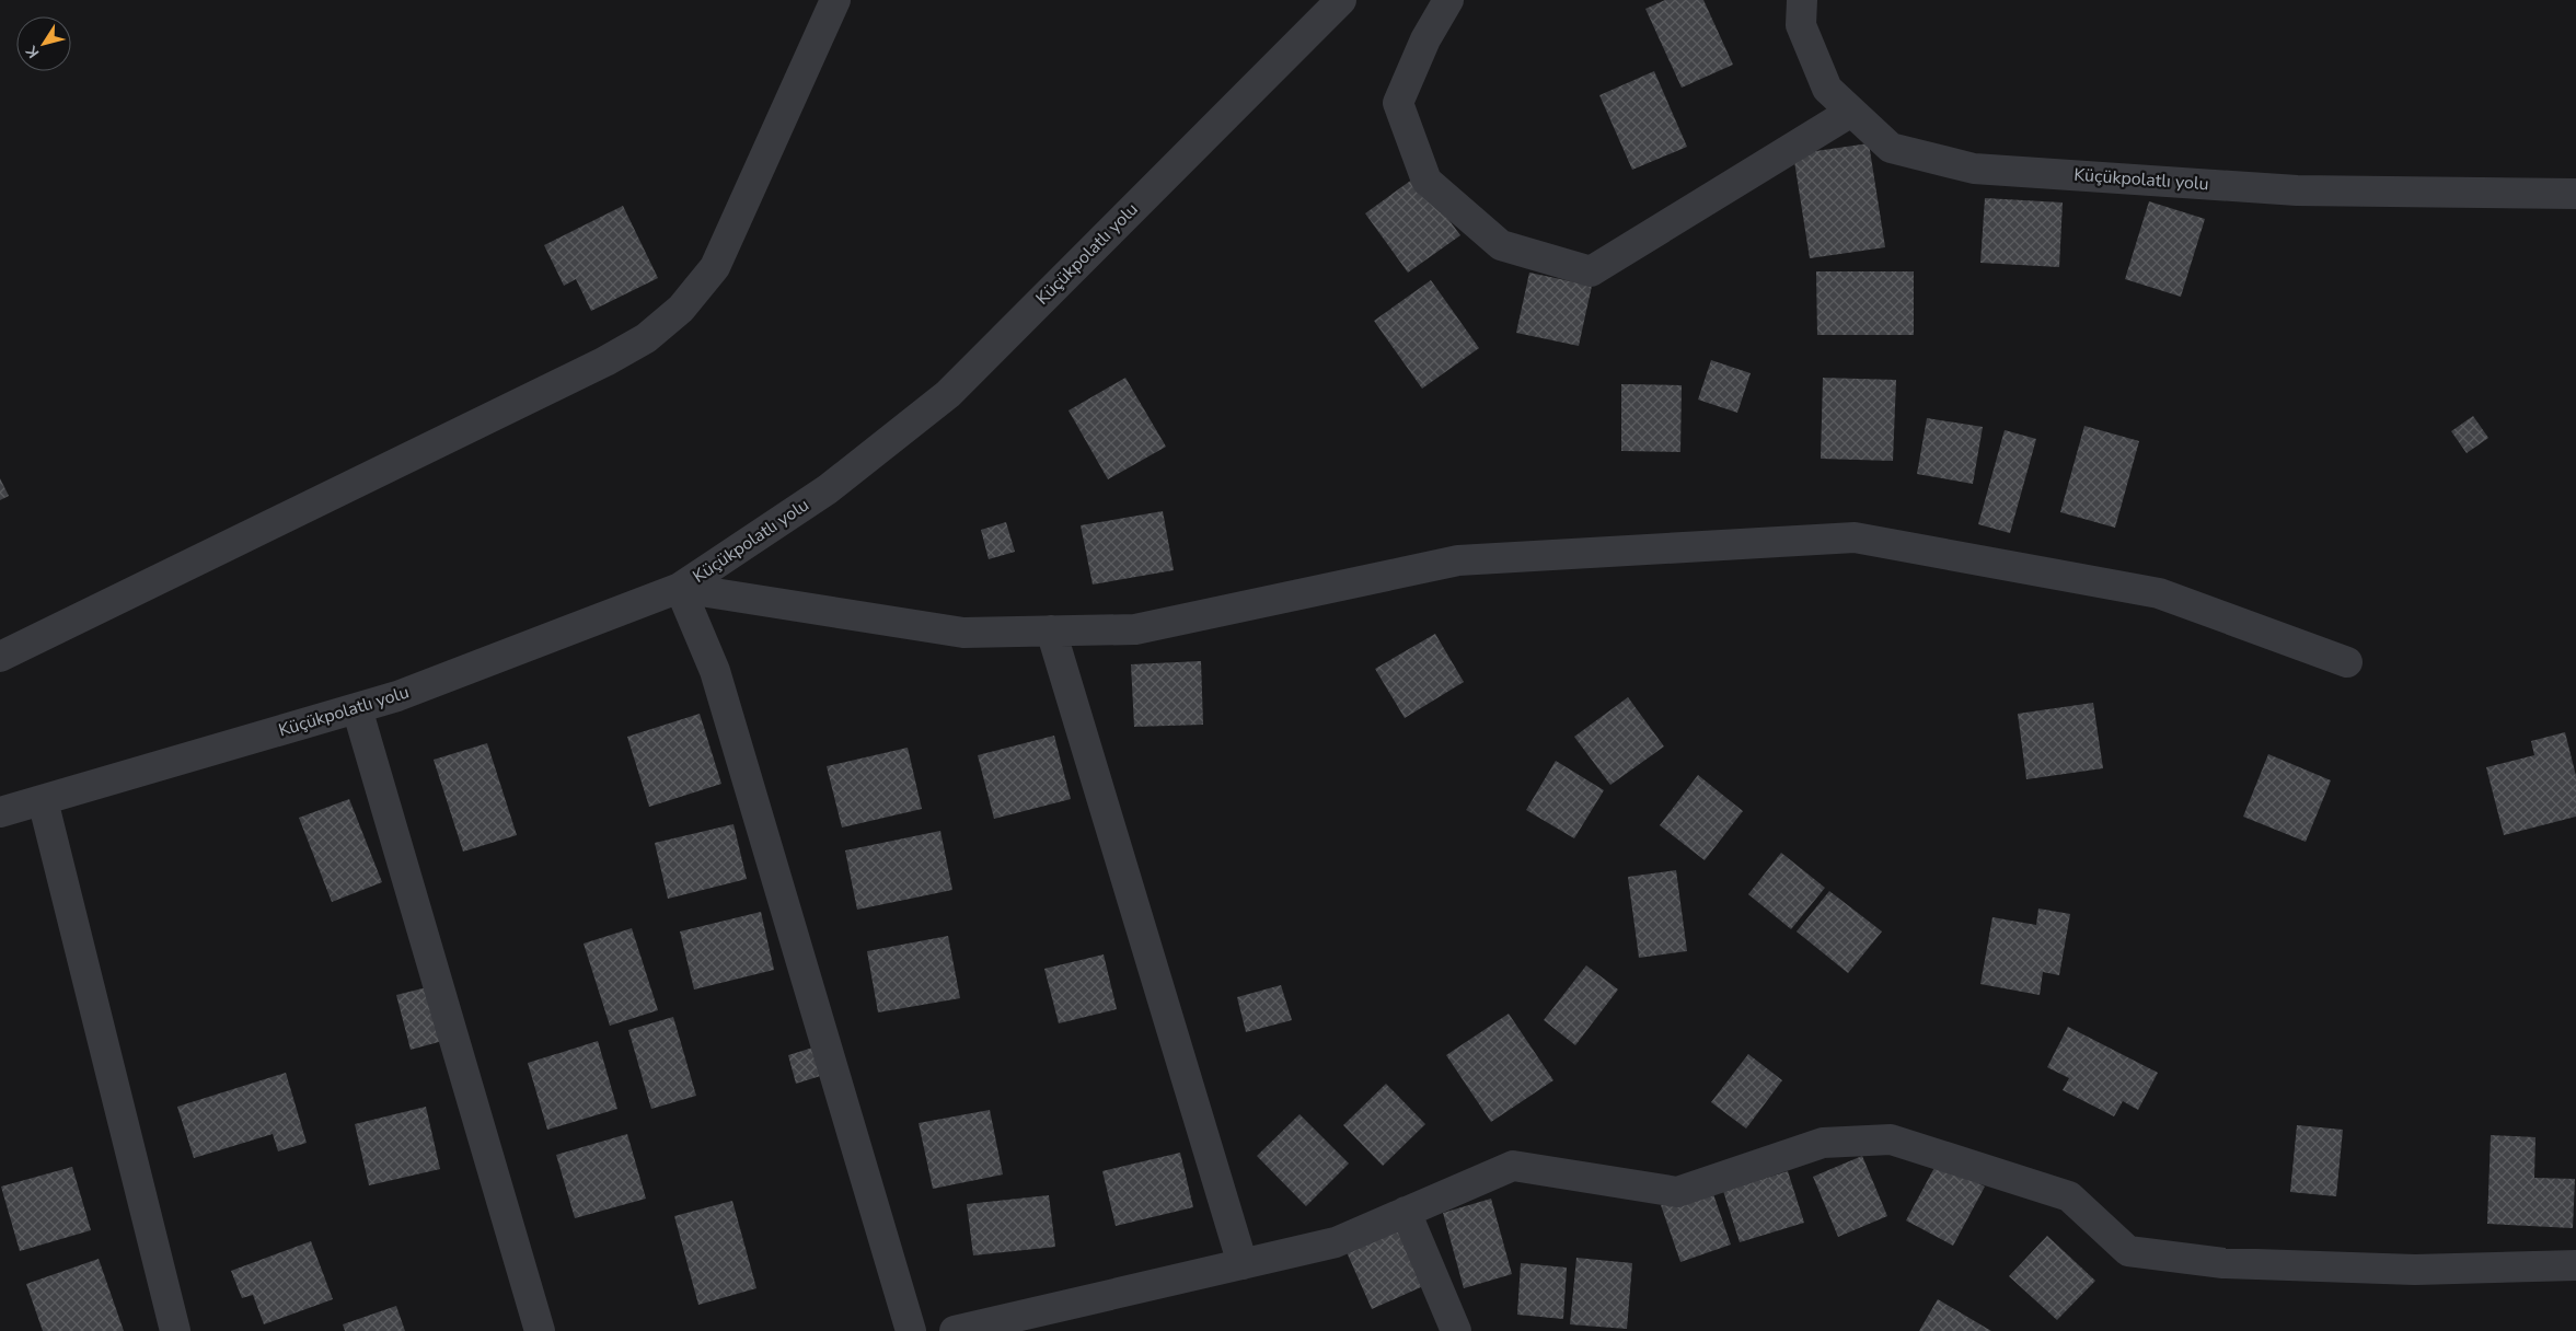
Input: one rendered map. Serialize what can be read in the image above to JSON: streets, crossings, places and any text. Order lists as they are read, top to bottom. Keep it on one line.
{"streets":{"street":["Küçükpolatlı yolu"]},"north":"bottom left"}
